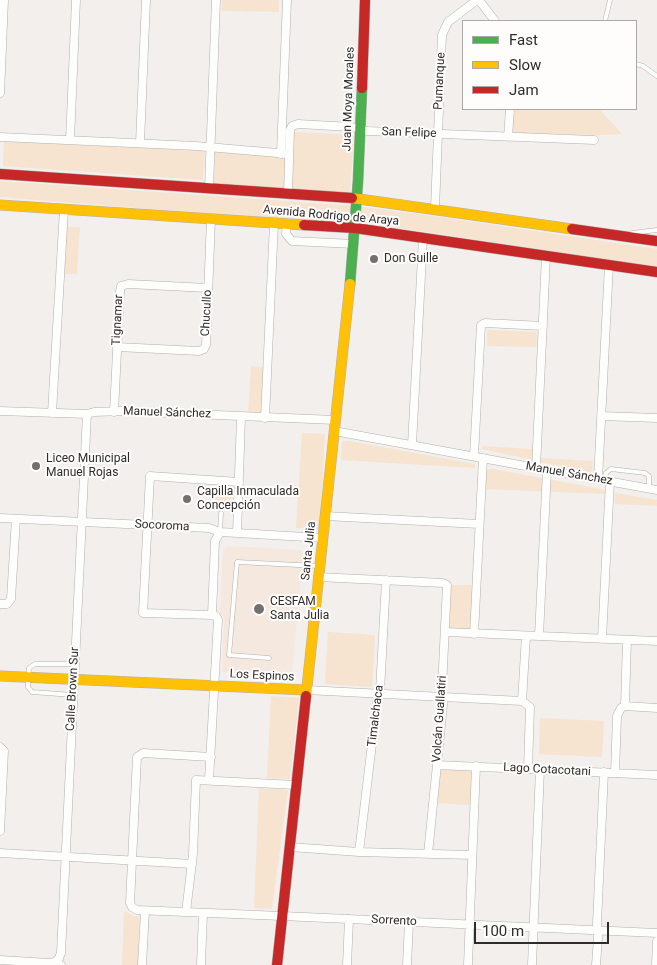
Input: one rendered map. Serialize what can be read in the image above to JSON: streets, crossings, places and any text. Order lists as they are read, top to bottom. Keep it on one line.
{"streets":{"main road":["Juan Moya Morales","Avenida Rodrigo de Araya","Santa Julia","Los Espinos"],"street":["Pumanque","San Felipe","Chucullo","Tignamar","Manuel Sánchez","Socoroma","Calle Brown Sur","Timalchaca","Volcán Guallatiri","Lago Cotacotani","Sorrento"]},"crossings":[["Pumanque","San Felipe"],["Pumanque","Avenida Rodrigo de Araya"],["Juan Moya Morales","San Felipe"],["Juan Moya Morales","Avenida Rodrigo de Araya"],["Juan Moya Morales","Santa Julia"],["San Felipe","Avenida Rodrigo de Araya"],["Avenida Rodrigo de Araya","Chucullo"],["Avenida Rodrigo de Araya","Santa Julia"],["Chucullo","Tignamar"],["Tignamar","Manuel Sánchez"],["Manuel Sánchez","Santa Julia"],["Manuel Sánchez","Calle Brown Sur"],["Socoroma","Santa Julia"],["Socoroma","Calle Brown Sur"],["Santa Julia","Los Espinos"],["Santa Julia","Sorrento"],["Los Espinos","Calle Brown Sur"],["Los Espinos","Timalchaca"],["Los Espinos","Volcán Guallatiri"],["Timalchaca","Volcán Guallatiri"],["Volcán Guallatiri","Lago Cotacotani"]],"places":["Don Guille","Liceo Municipal Manuel Rojas","Capilla Inmaculada Concepción","CESFAM Santa Julia"],"legend":["Fast","Slow","Jam"],"scale_bar":"100 m"}
